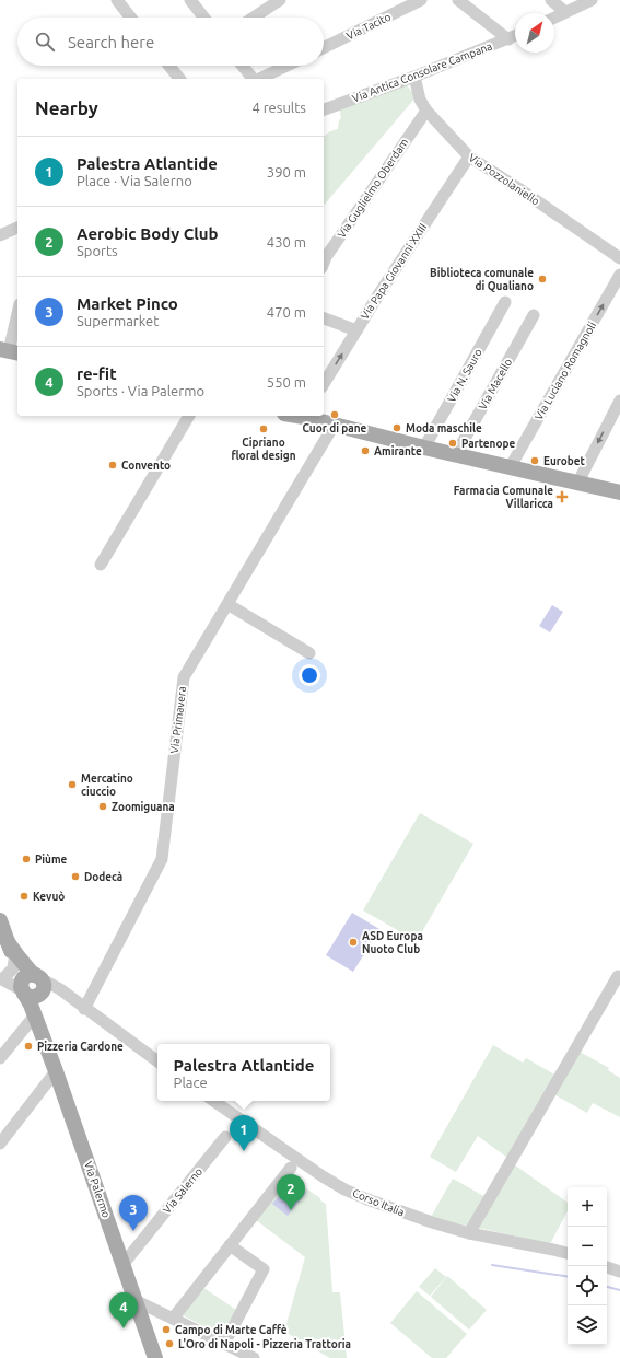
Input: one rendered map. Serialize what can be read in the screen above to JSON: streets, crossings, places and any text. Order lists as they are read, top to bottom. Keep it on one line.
{"streets":{"main road":["Via Palermo"],"street":["Via Tacito","Via Antica Consolare Campana","Via Pozzolaniello","Via Guglielmo Oberdam","Via Papa Giovanni XXIII","Via Luciano Romagnoli","Via N. Sauro","Via Macello","Via Primavera","Via Salerno","Corso Italia"]},"crossings":[["Via Antica Consolare Campana","Via Pozzolaniello"],["Via Pozzolaniello","Via Guglielmo Oberdam"],["Via Pozzolaniello","Via Papa Giovanni XXIII"],["Via Palermo","Via Salerno"]],"places":{"other":["Biblioteca comunale di Qualiano","Cuor di pane","Moda maschile","Cipriano floral design","Partenope","Amirante","Eurobet","Convento","Mercatino ciuccio","Zoomiguana","Piùme","Dodecà","Kevuò","ASD Europa Nuoto Club","Pizzeria Cardone","Campo di Marte Caffè","L'Oro di Napoli - Pizzeria Trattoria"],"health":["Farmacia Comunale Villaricca"]},"north":"top right","page":{"search":"Search here","heading":["Nearby","4 results"],"list":[{"mark":"1","name":"Palestra Atlantide","note":"Place · Via Salerno","value":"390 m"},{"mark":"2","name":"Aerobic Body Club","note":"Sports","value":"430 m"},{"mark":"3","name":"Market Pinco","note":"Supermarket","value":"470 m"},{"mark":"4","name":"re-fit","note":"Sports · Via Palermo","value":"550 m"}],"popup":["Palestra Atlantide","Place"],"pins":["1","2","3","4"],"map_buttons":["+","−"]}}
